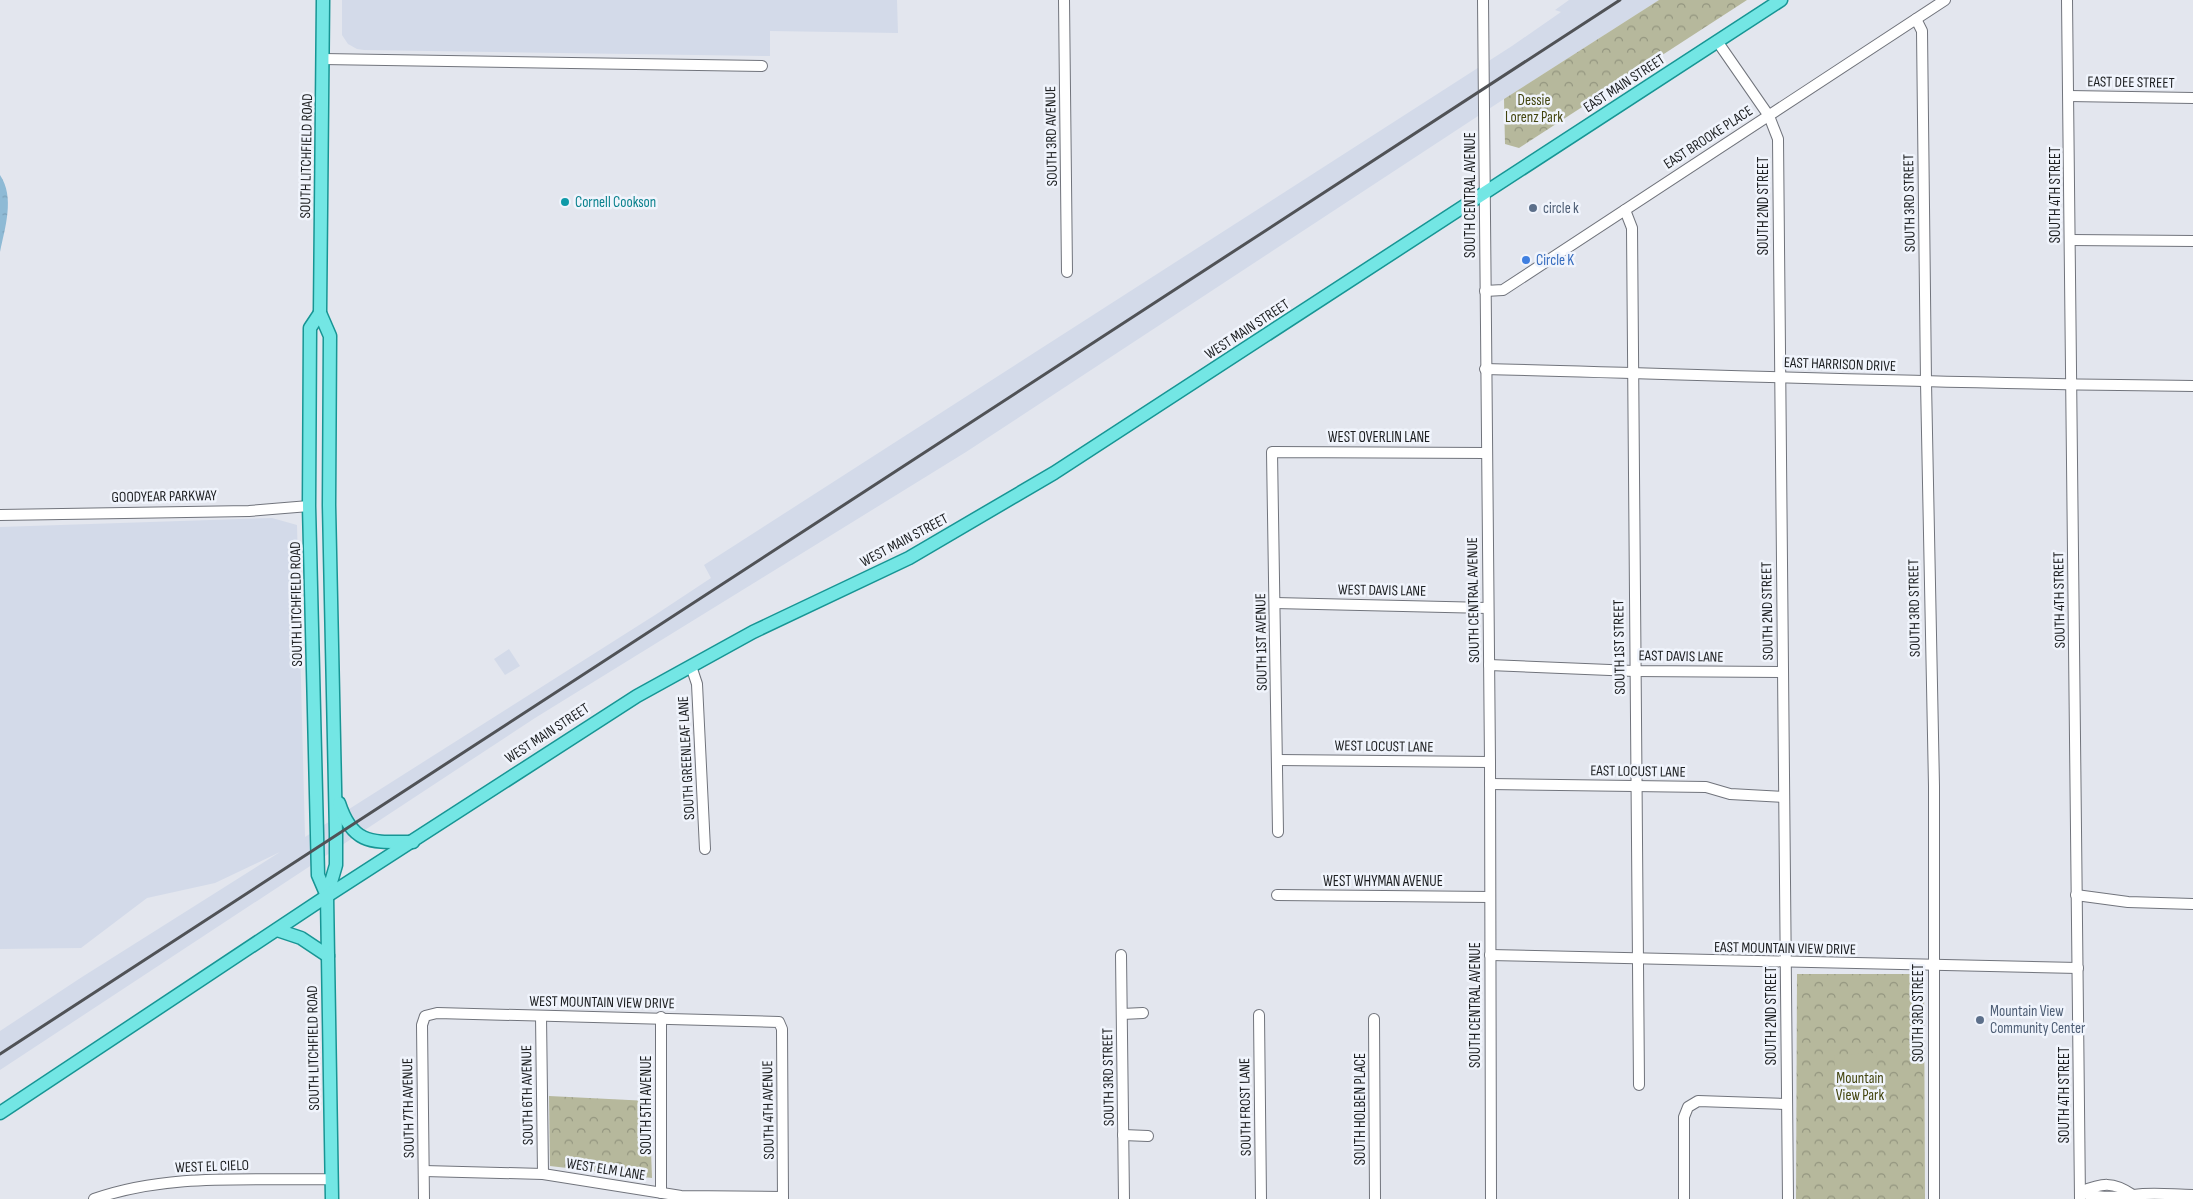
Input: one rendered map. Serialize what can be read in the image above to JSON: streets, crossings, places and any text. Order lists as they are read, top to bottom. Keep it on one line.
{"streets":{"main road":["EAST MAIN STREET","SOUTH LITCHFIELD ROAD","WEST MAIN STREET","GOODYEAR PARKWAY"],"street":["EAST DEE STREET","SOUTH 3RD AVENUE","EAST BROOKE PLACE","SOUTH CENTRAL AVENUE","SOUTH 4TH STREET","SOUTH 3RD STREET","SOUTH 2ND STREET","EAST HARRISON DRIVE","WEST OVERLIN LANE","WEST DAVIS LANE","SOUTH 1ST AVENUE","SOUTH 1ST STREET","EAST DAVIS LANE","WEST LOCUST LANE","SOUTH GREENLEAF LANE","EAST LOCUST LANE","WEST WHYMAN AVENUE","EAST MOUNTAIN VIEW DRIVE","WEST MOUNTAIN VIEW DRIVE","SOUTH 6TH AVENUE","SOUTH 5TH AVENUE","SOUTH FROST LANE","SOUTH 7TH AVENUE","SOUTH HOLBEN PLACE","SOUTH 4TH AVENUE","WEST EL CIELO","WEST ELM LANE"]},"crossings":[["EAST DEE STREET","SOUTH 4TH STREET"],["EAST MAIN STREET","SOUTH CENTRAL AVENUE"],["EAST MAIN STREET","SOUTH 2ND STREET"],["EAST MAIN STREET","WEST MAIN STREET"],["EAST BROOKE PLACE","SOUTH CENTRAL AVENUE"],["EAST BROOKE PLACE","SOUTH 3RD STREET"],["EAST BROOKE PLACE","SOUTH 2ND STREET"],["EAST BROOKE PLACE","SOUTH 1ST STREET"],["SOUTH LITCHFIELD ROAD","WEST MAIN STREET"],["SOUTH LITCHFIELD ROAD","GOODYEAR PARKWAY"],["SOUTH LITCHFIELD ROAD","WEST EL CIELO"],["SOUTH CENTRAL AVENUE","WEST MAIN STREET"],["SOUTH CENTRAL AVENUE","EAST HARRISON DRIVE"],["SOUTH CENTRAL AVENUE","WEST OVERLIN LANE"],["SOUTH CENTRAL AVENUE","WEST DAVIS LANE"],["SOUTH CENTRAL AVENUE","EAST DAVIS LANE"],["SOUTH CENTRAL AVENUE","WEST LOCUST LANE"],["SOUTH CENTRAL AVENUE","EAST LOCUST LANE"],["SOUTH CENTRAL AVENUE","WEST WHYMAN AVENUE"],["SOUTH CENTRAL AVENUE","EAST MOUNTAIN VIEW DRIVE"],["SOUTH 4TH STREET","EAST HARRISON DRIVE"],["SOUTH 4TH STREET","EAST MOUNTAIN VIEW DRIVE"],["SOUTH 3RD STREET","EAST HARRISON DRIVE"],["SOUTH 3RD STREET","EAST MOUNTAIN VIEW DRIVE"],["SOUTH 2ND STREET","EAST HARRISON DRIVE"],["SOUTH 2ND STREET","EAST DAVIS LANE"],["SOUTH 2ND STREET","EAST LOCUST LANE"],["SOUTH 2ND STREET","EAST MOUNTAIN VIEW DRIVE"],["WEST MAIN STREET","SOUTH GREENLEAF LANE"],["EAST HARRISON DRIVE","SOUTH 1ST STREET"],["WEST OVERLIN LANE","SOUTH 1ST AVENUE"],["WEST DAVIS LANE","SOUTH 1ST AVENUE"],["SOUTH 1ST AVENUE","WEST LOCUST LANE"],["SOUTH 1ST STREET","EAST DAVIS LANE"],["SOUTH 1ST STREET","EAST LOCUST LANE"],["SOUTH 1ST STREET","EAST MOUNTAIN VIEW DRIVE"],["WEST MOUNTAIN VIEW DRIVE","SOUTH 6TH AVENUE"],["WEST MOUNTAIN VIEW DRIVE","SOUTH 5TH AVENUE"],["WEST MOUNTAIN VIEW DRIVE","SOUTH 7TH AVENUE"],["WEST MOUNTAIN VIEW DRIVE","SOUTH 4TH AVENUE"],["SOUTH 6TH AVENUE","WEST ELM LANE"],["SOUTH 5TH AVENUE","WEST ELM LANE"],["SOUTH 7TH AVENUE","WEST ELM LANE"],["SOUTH 4TH AVENUE","WEST ELM LANE"]],"parks":["Dessie Lorenz Park","Mountain View Park"],"places":["Cornell Cookson","circle k","Circle K","Mountain View Community Center"]}
